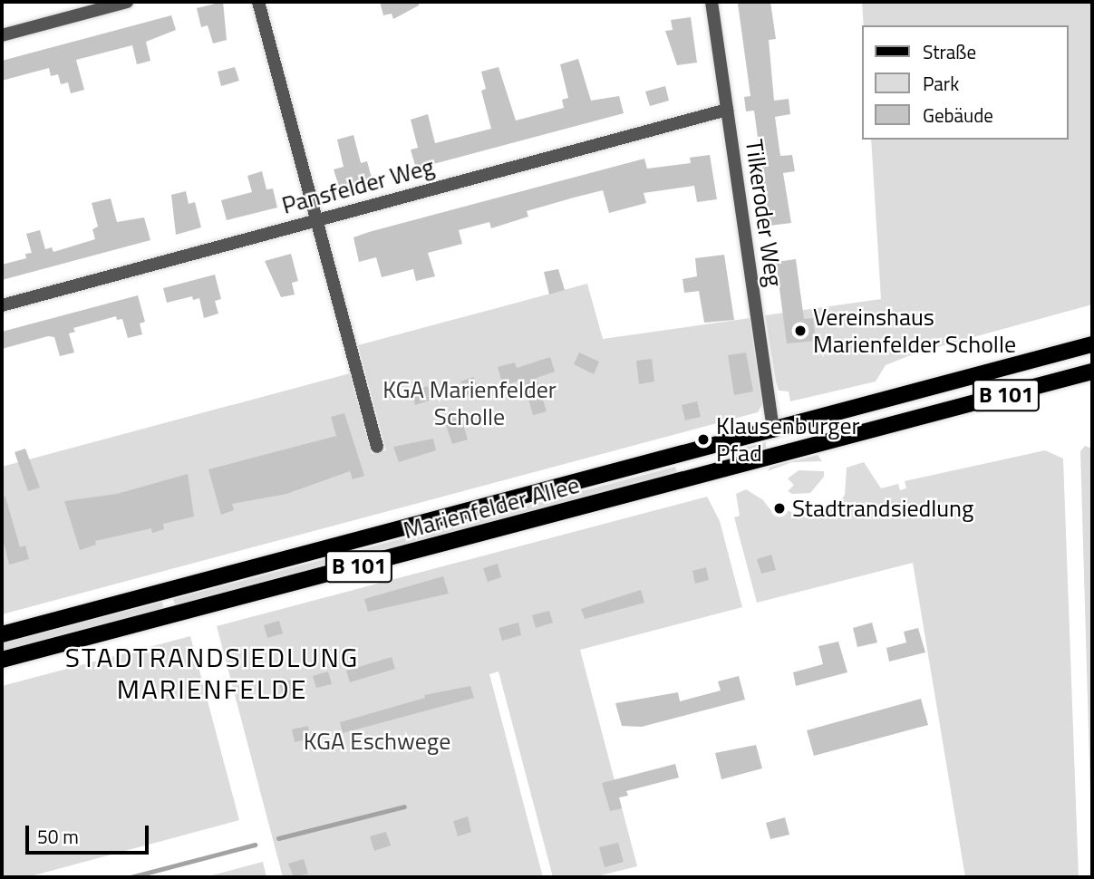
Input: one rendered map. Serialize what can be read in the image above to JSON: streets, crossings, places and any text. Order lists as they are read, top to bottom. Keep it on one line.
{"streets":{"main road":["B 101","Marienfelder Allee"],"street":["Pansfelder Weg","Tilkeroder Weg"]},"crossings":[["Pansfelder Weg","Tilkeroder Weg"],["Tilkeroder Weg","Marienfelder Allee"]],"districts":["STADTRANDSIEDLUNG MARIENFELDE"],"parks":["KGA Marienfelder Scholle","KGA Eschwege"],"places":["Vereinshaus Marienfelder Scholle","Klausenburger Pfad","Stadtrandsiedlung"],"legend":["Straße","Park","Gebäude"],"scale_bar":"50 m"}
